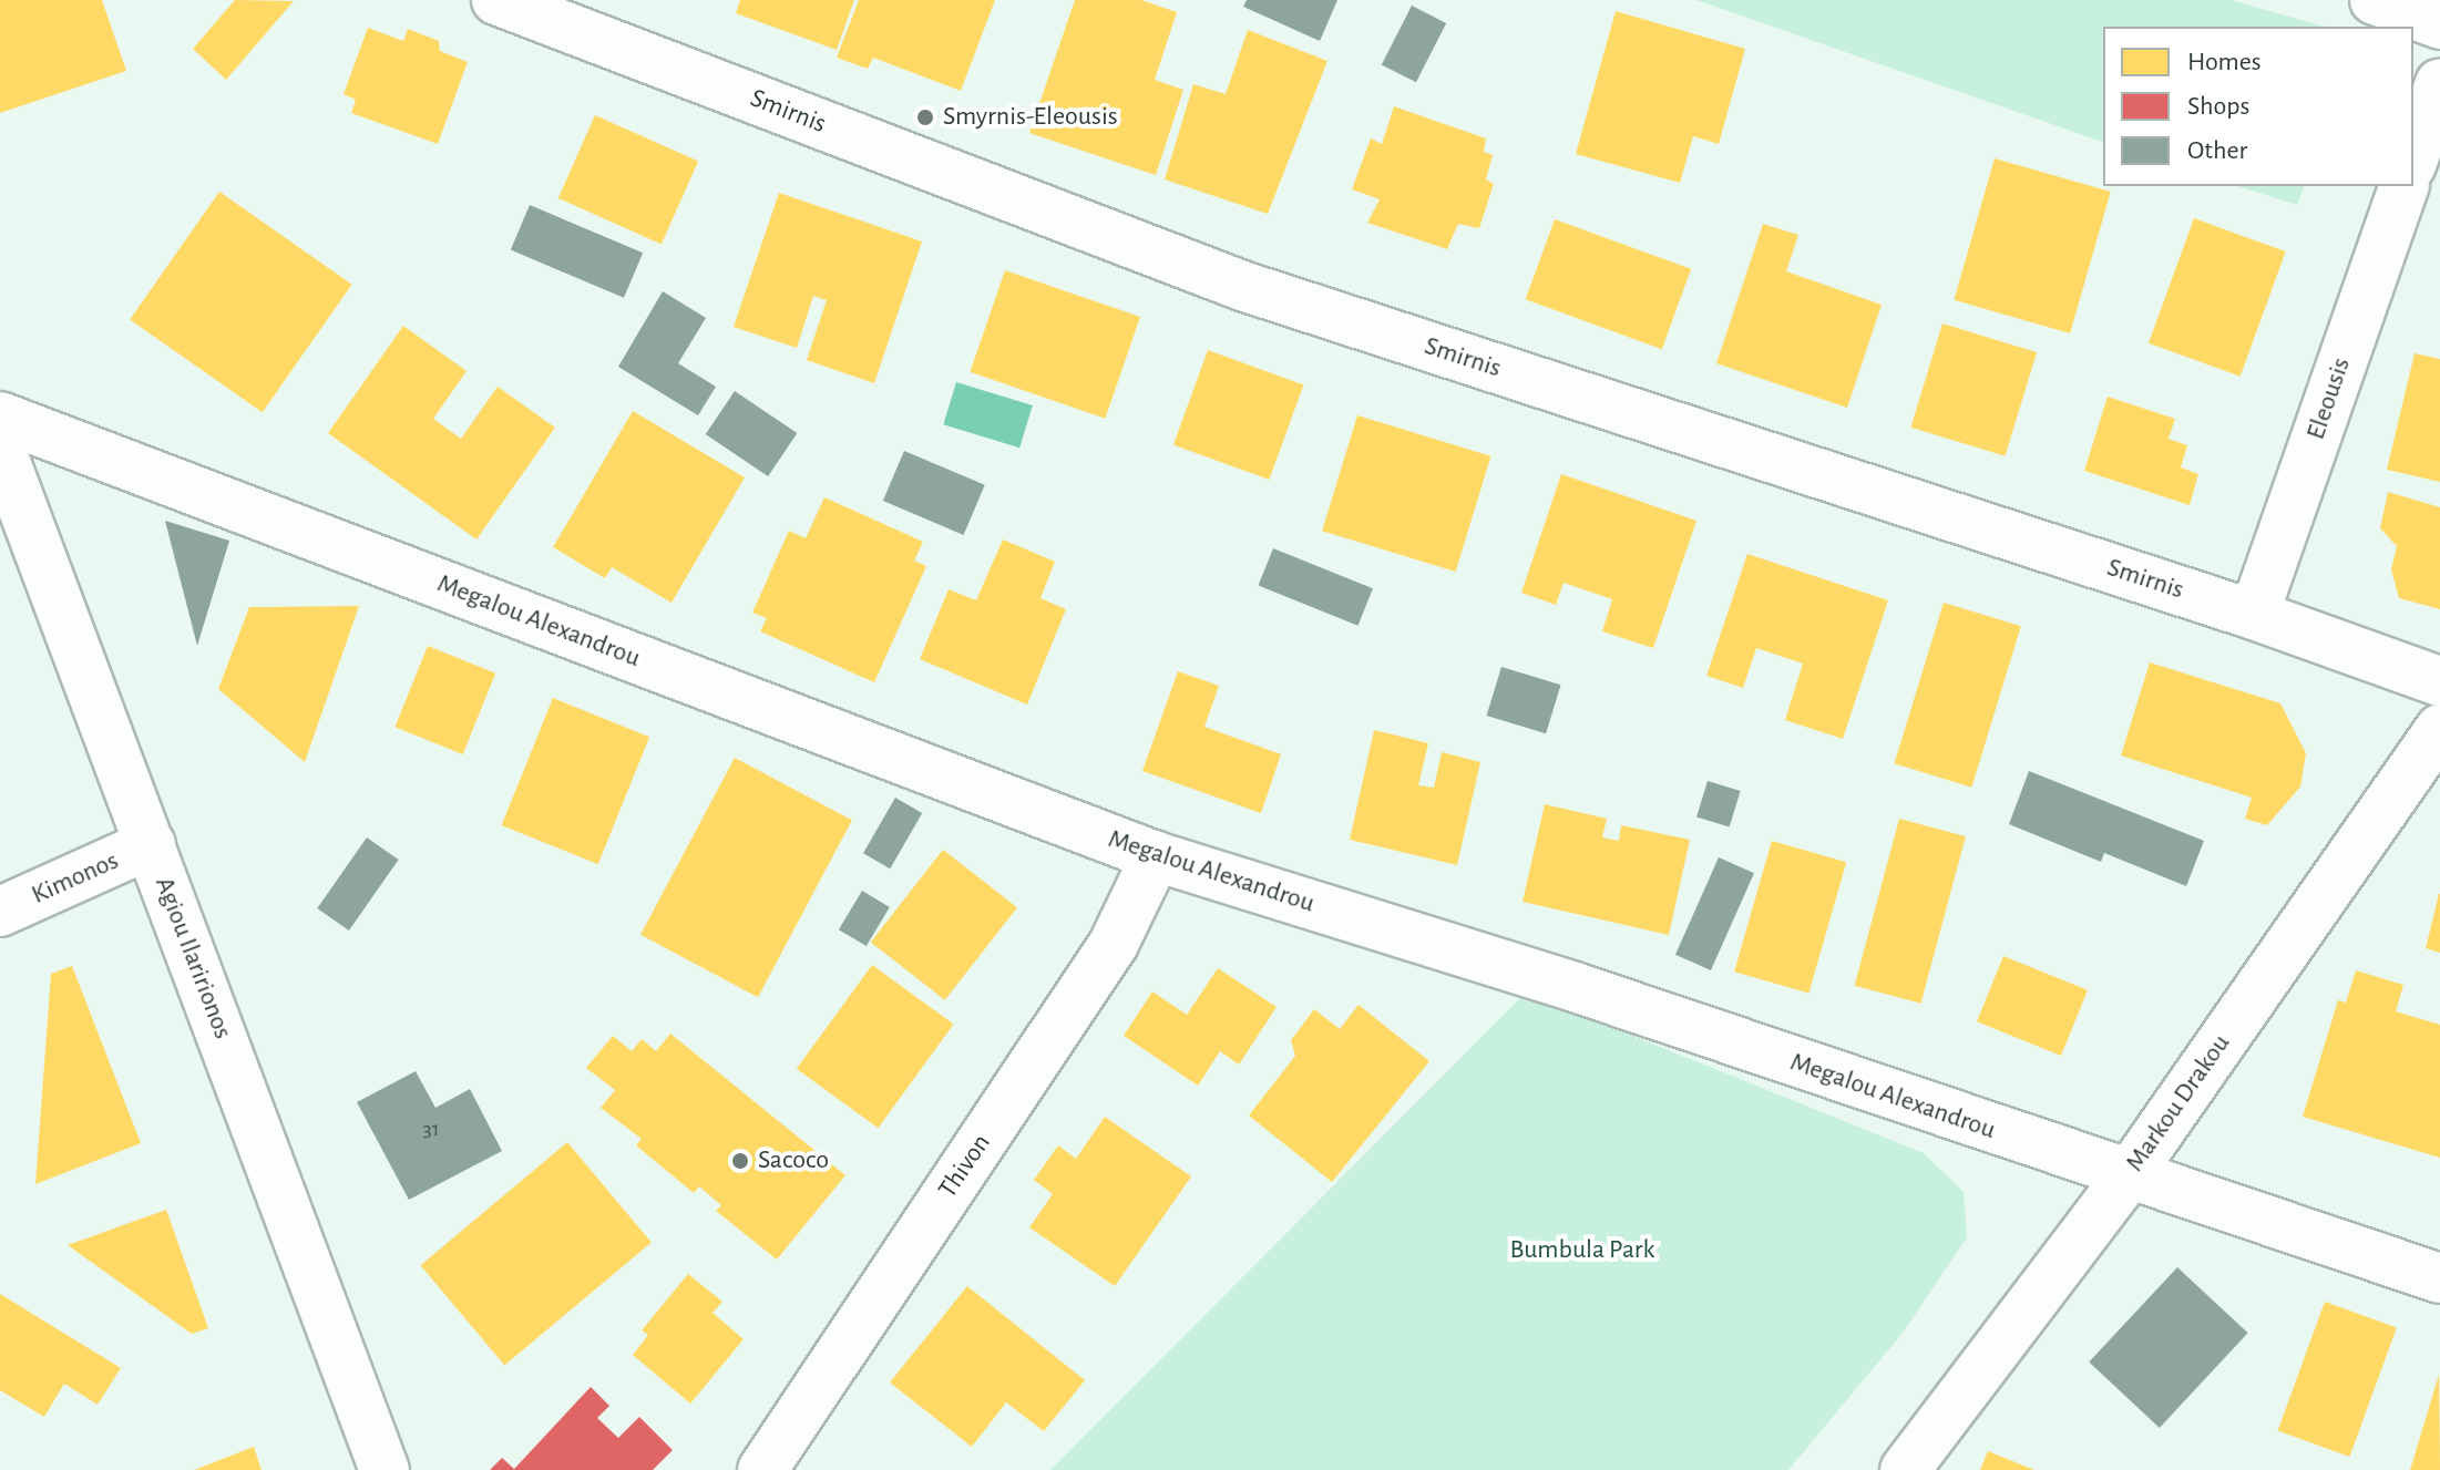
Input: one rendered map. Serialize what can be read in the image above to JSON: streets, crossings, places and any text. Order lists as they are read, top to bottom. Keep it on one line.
{"streets":{"street":["Smirnis","Eleousis","Megalou Alexandrou","Kimonos","Agiou Ilaririonos","Markou Drakou","Thivon"]},"crossings":[["Smirnis","Eleousis"],["Megalou Alexandrou","Markou Drakou"],["Megalou Alexandrou","Thivon"],["Kimonos","Agiou Ilaririonos"]],"parks":["Bumbula Park"],"places":["Smyrnis-Eleousis","Sacoco"],"house_numbers":["31"],"legend":["Homes","Shops","Other"]}
